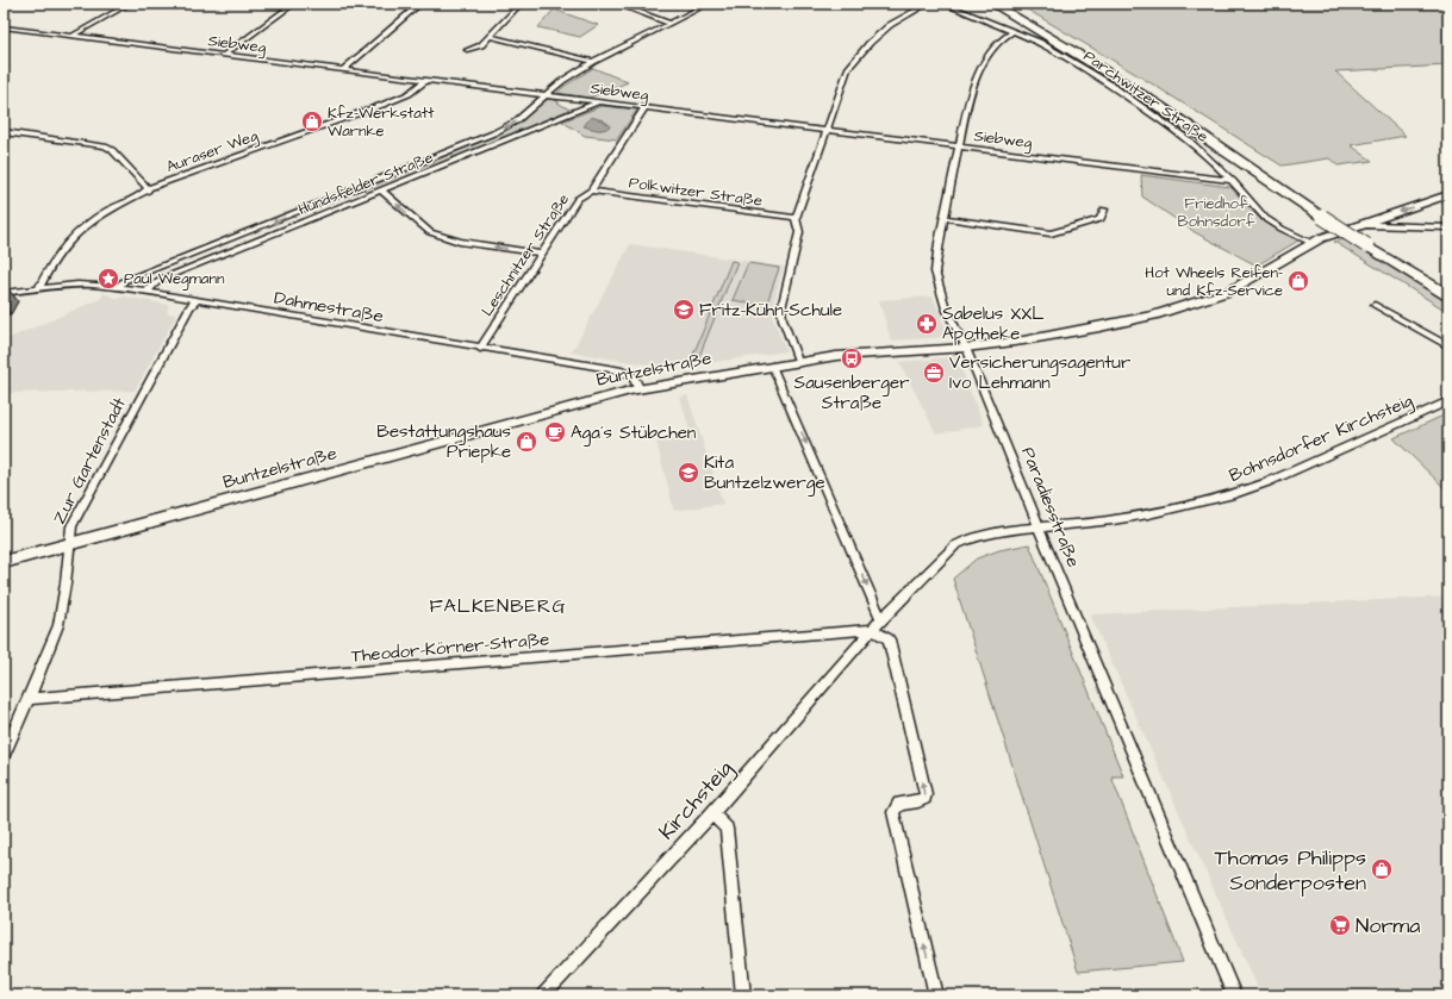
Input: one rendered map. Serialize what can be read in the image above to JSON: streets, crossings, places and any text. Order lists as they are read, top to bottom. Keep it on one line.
{"streets":{"street":["Siebweg","Parchwitzer Straße","Auraser Weg","Hundsfelder Straße","Polkwitzer Straße","Leschnitzer Straße","Dahmestraße","Buntzelstraße","Bohnsdorfer Kirchsteig","Zur Gartenstadt","Paradiesstraße","Theodor-Körner-Straße","Kirchsteig"]},"crossings":[["Siebweg","Parchwitzer Straße"],["Siebweg","Auraser Weg"],["Siebweg","Hundsfelder Straße"],["Siebweg","Leschnitzer Straße"],["Siebweg","Paradiesstraße"],["Parchwitzer Straße","Buntzelstraße"],["Parchwitzer Straße","Paradiesstraße"],["Auraser Weg","Dahmestraße"],["Hundsfelder Straße","Dahmestraße"],["Polkwitzer Straße","Leschnitzer Straße"],["Leschnitzer Straße","Dahmestraße"],["Dahmestraße","Buntzelstraße"],["Dahmestraße","Zur Gartenstadt"],["Buntzelstraße","Zur Gartenstadt"],["Buntzelstraße","Paradiesstraße"],["Bohnsdorfer Kirchsteig","Paradiesstraße"],["Bohnsdorfer Kirchsteig","Theodor-Körner-Straße"],["Bohnsdorfer Kirchsteig","Kirchsteig"],["Zur Gartenstadt","Theodor-Körner-Straße"],["Theodor-Körner-Straße","Kirchsteig"]],"districts":["FALKENBERG"],"parks":["Friedhof Bohnsdorf"],"places":{"shop":["Kfz-Werkstatt Warnke","Hot Wheels Reifen- und Kfz-Service","Bestattungshaus Priepke","Thomas Philipps Sonderposten"],"place":["Paul Wegmann"],"school or university":["Fritz-Kühn-Schule","Kita Buntzelzwerge"],"pharmacy":["Sabelus XXL Apotheke"],"bus stop":["Sausenberger Straße"],"office":["Versicherungsagentur Ivo Lehmann"],"cafe":["Aga´s Stübchen"],"supermarket":["Norma"]}}
